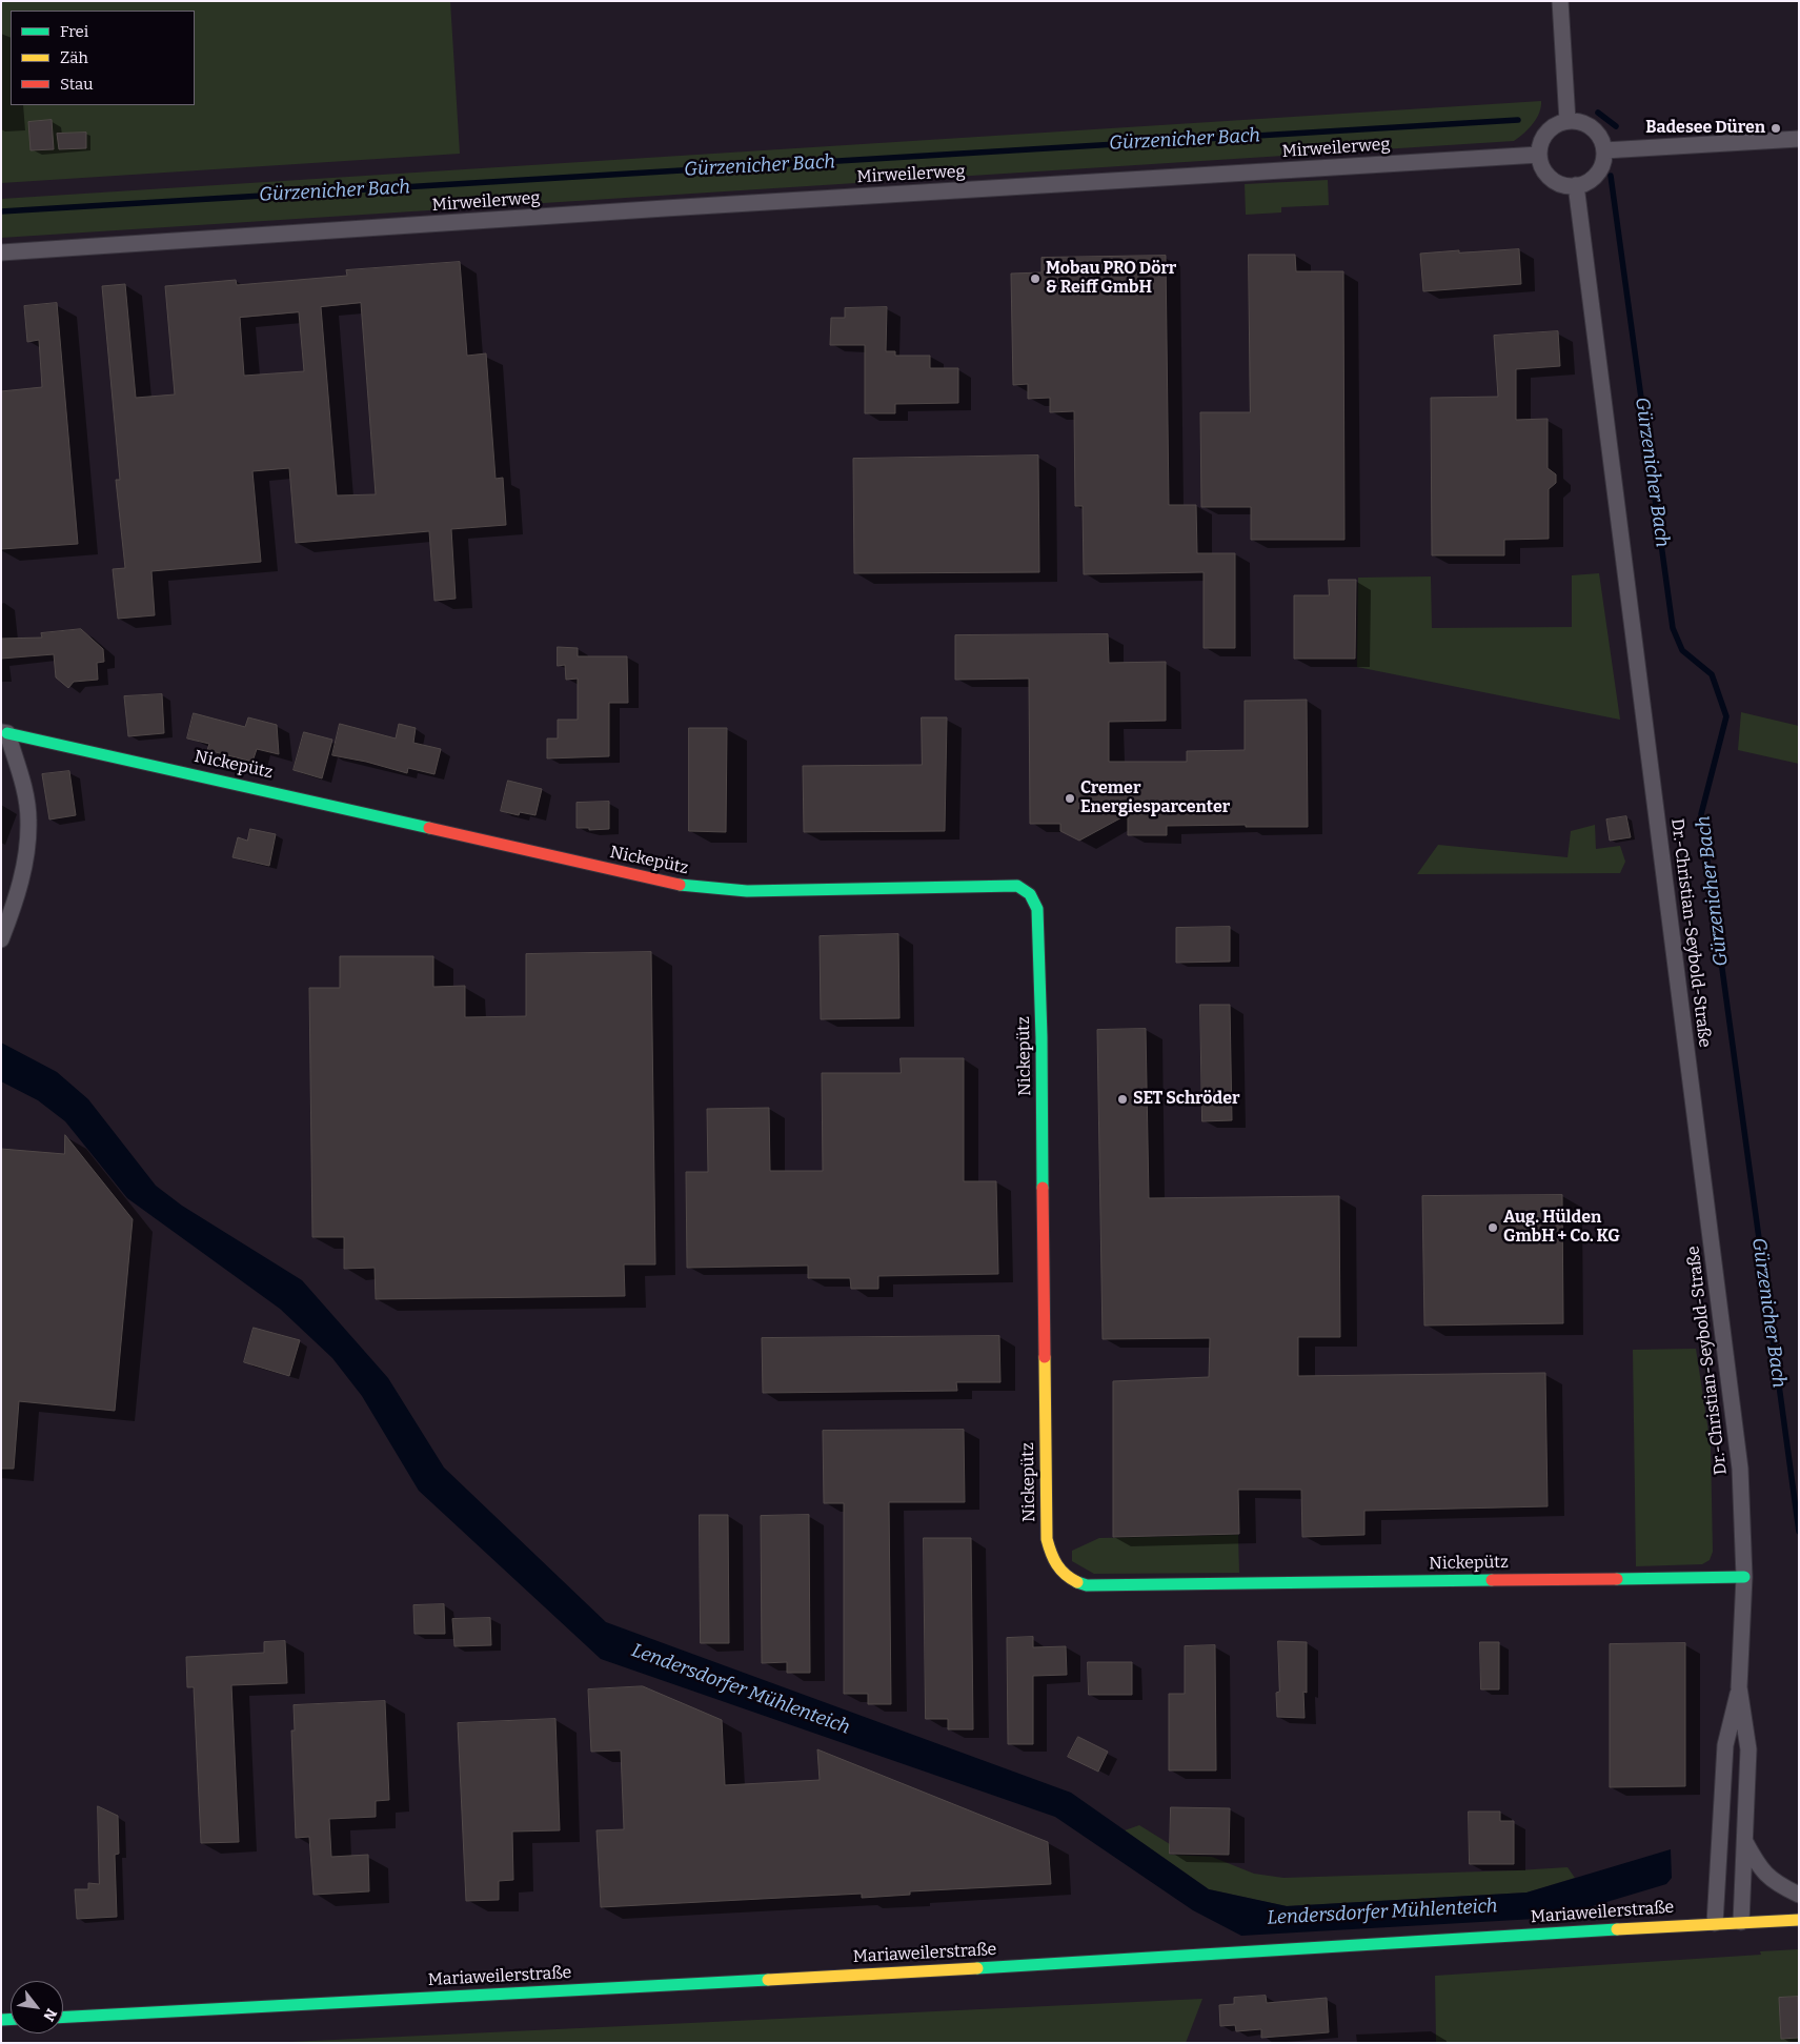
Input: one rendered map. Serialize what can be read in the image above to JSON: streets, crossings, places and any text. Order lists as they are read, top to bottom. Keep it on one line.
{"streets":{"street":["Mirweilerweg","Nickepütz","Dr.-Christian-Seybold-Straße","Mariaweilerstraße"]},"crossings":[["Mirweilerweg","Dr.-Christian-Seybold-Straße"],["Nickepütz","Dr.-Christian-Seybold-Straße"],["Dr.-Christian-Seybold-Straße","Mariaweilerstraße"]],"water":["Gürzenicher Bach","Lendersdorfer Mühlenteich"],"places":["Badesee Düren","Mobau PRO Dörr & Reiff GmbH","Cremer Energiesparcenter","SET Schröder","Aug. Hülden GmbH + Co. KG"],"legend":["Frei","Zäh","Stau"],"north":"bottom right"}
